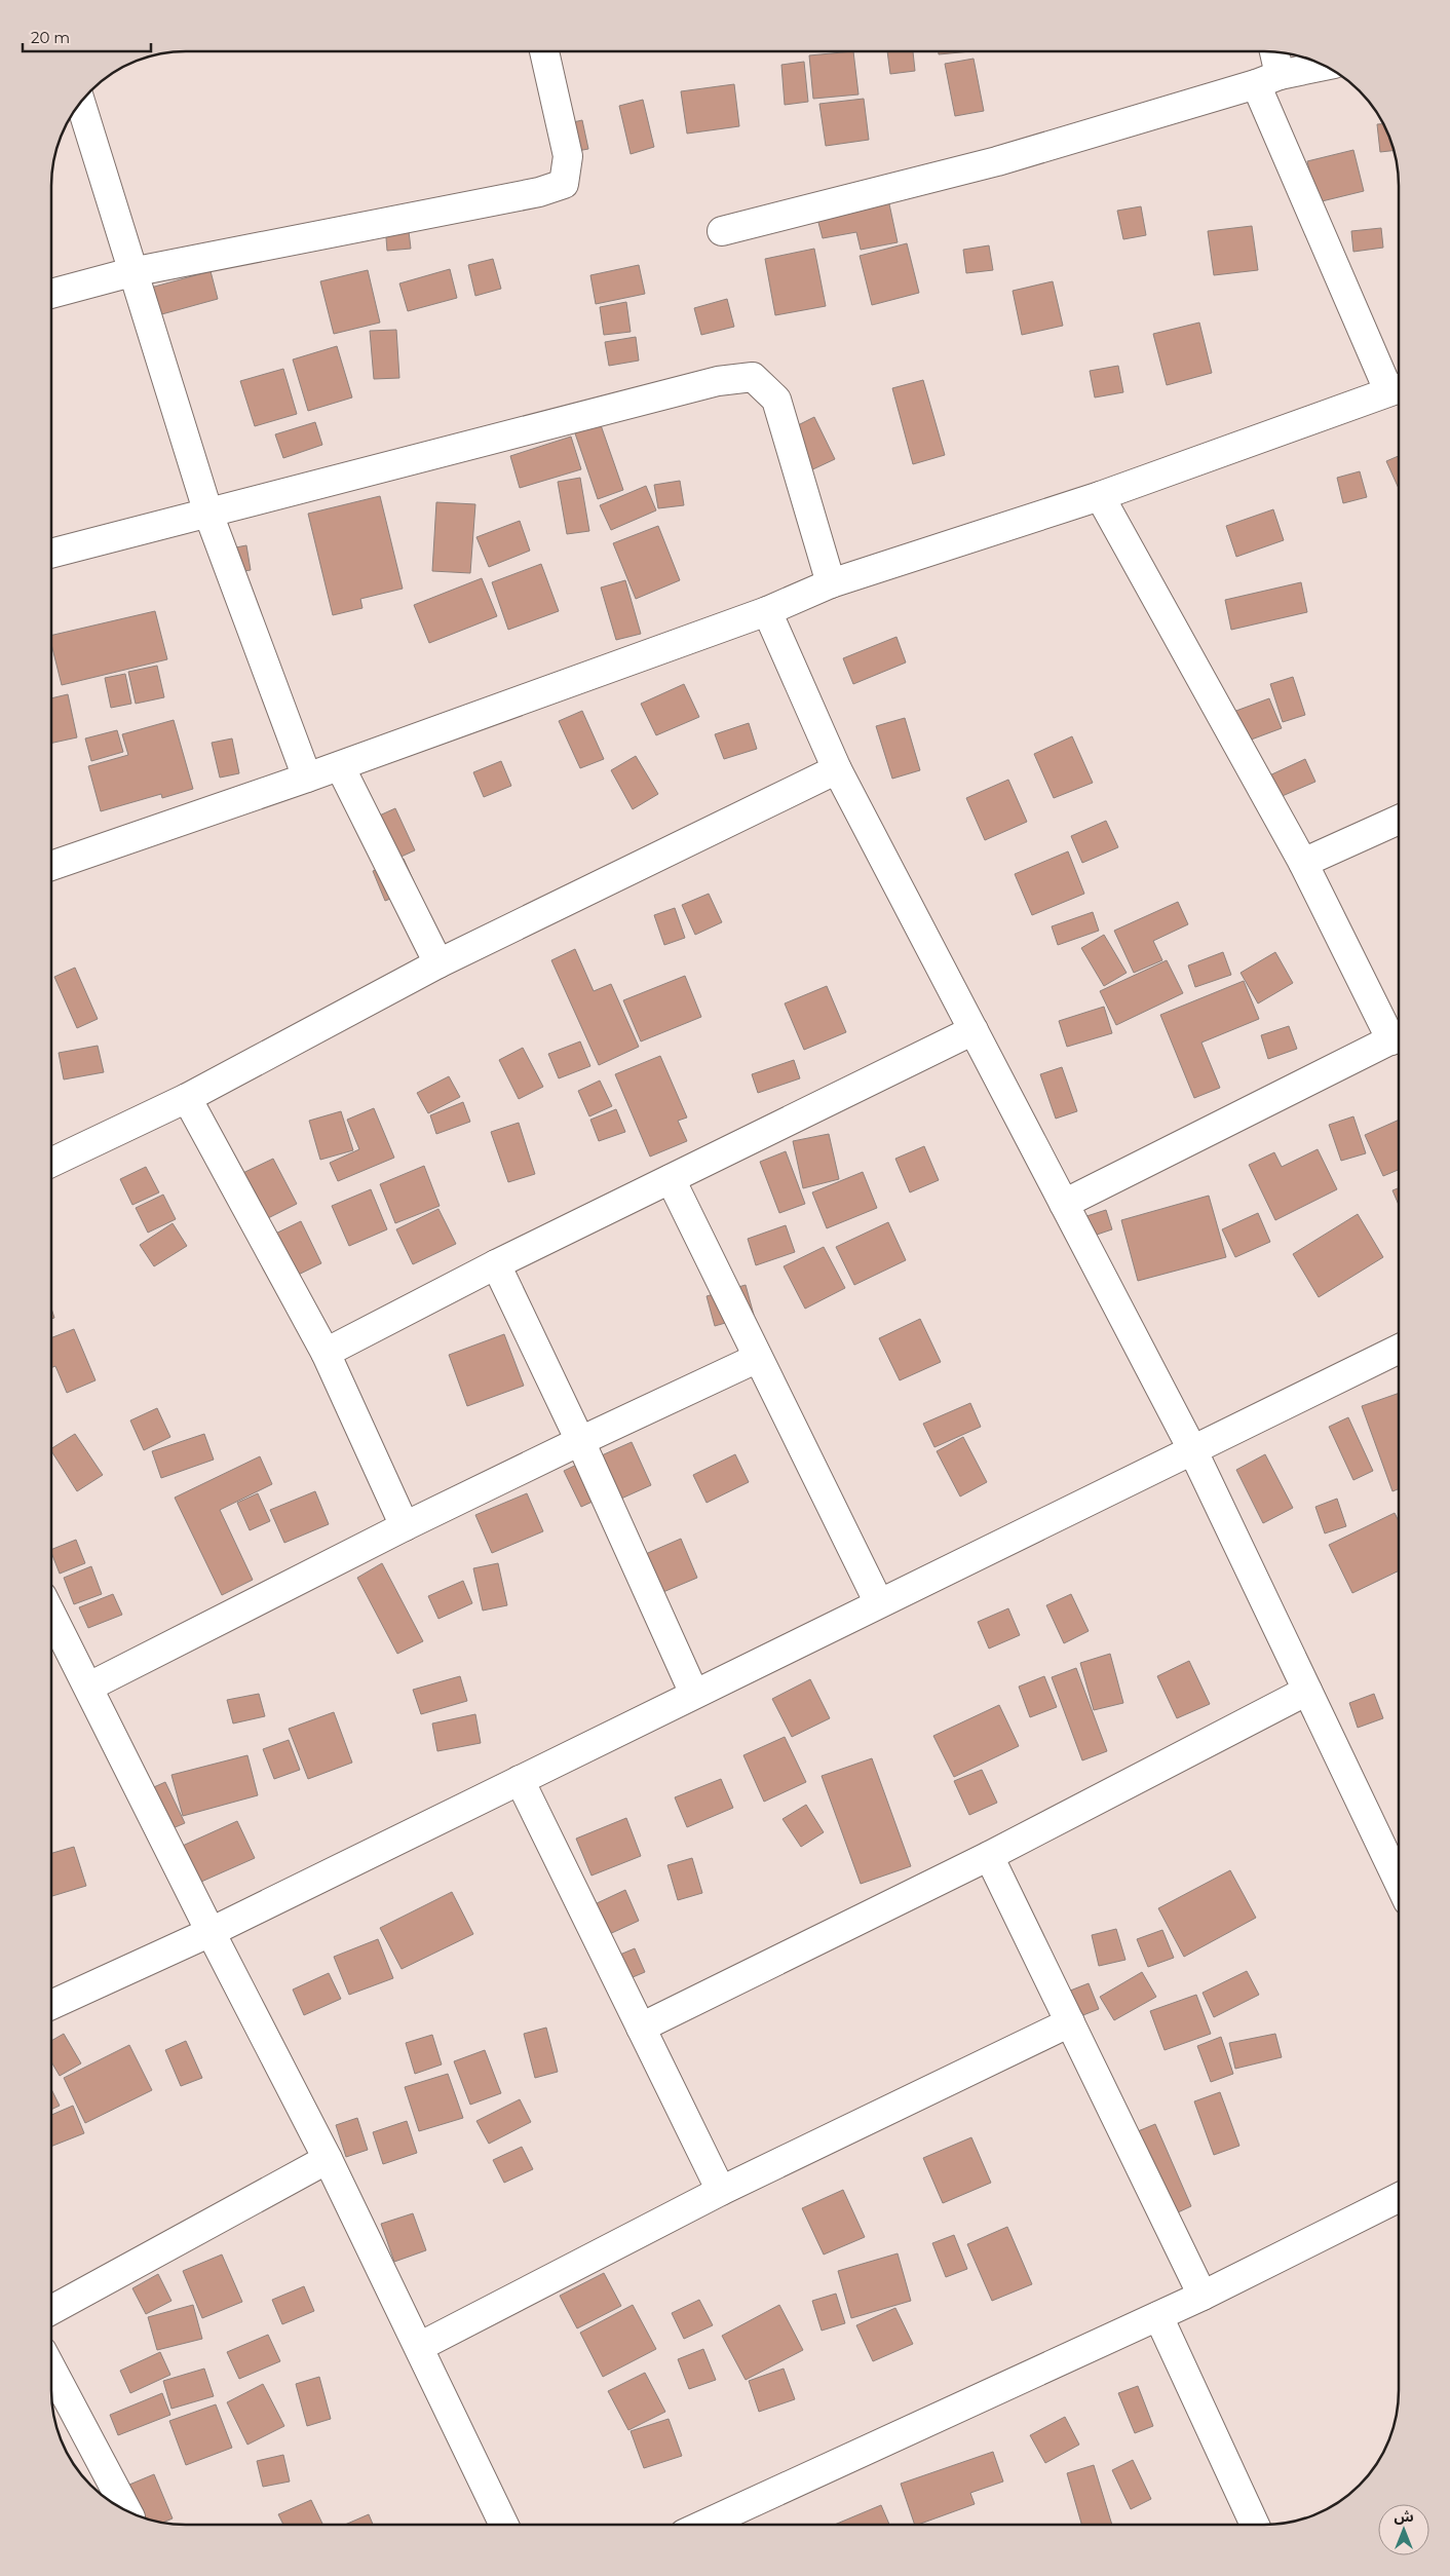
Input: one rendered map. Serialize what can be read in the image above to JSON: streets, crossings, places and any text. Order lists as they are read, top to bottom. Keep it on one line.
{"scale_bar":"20 m","north":"top"}
